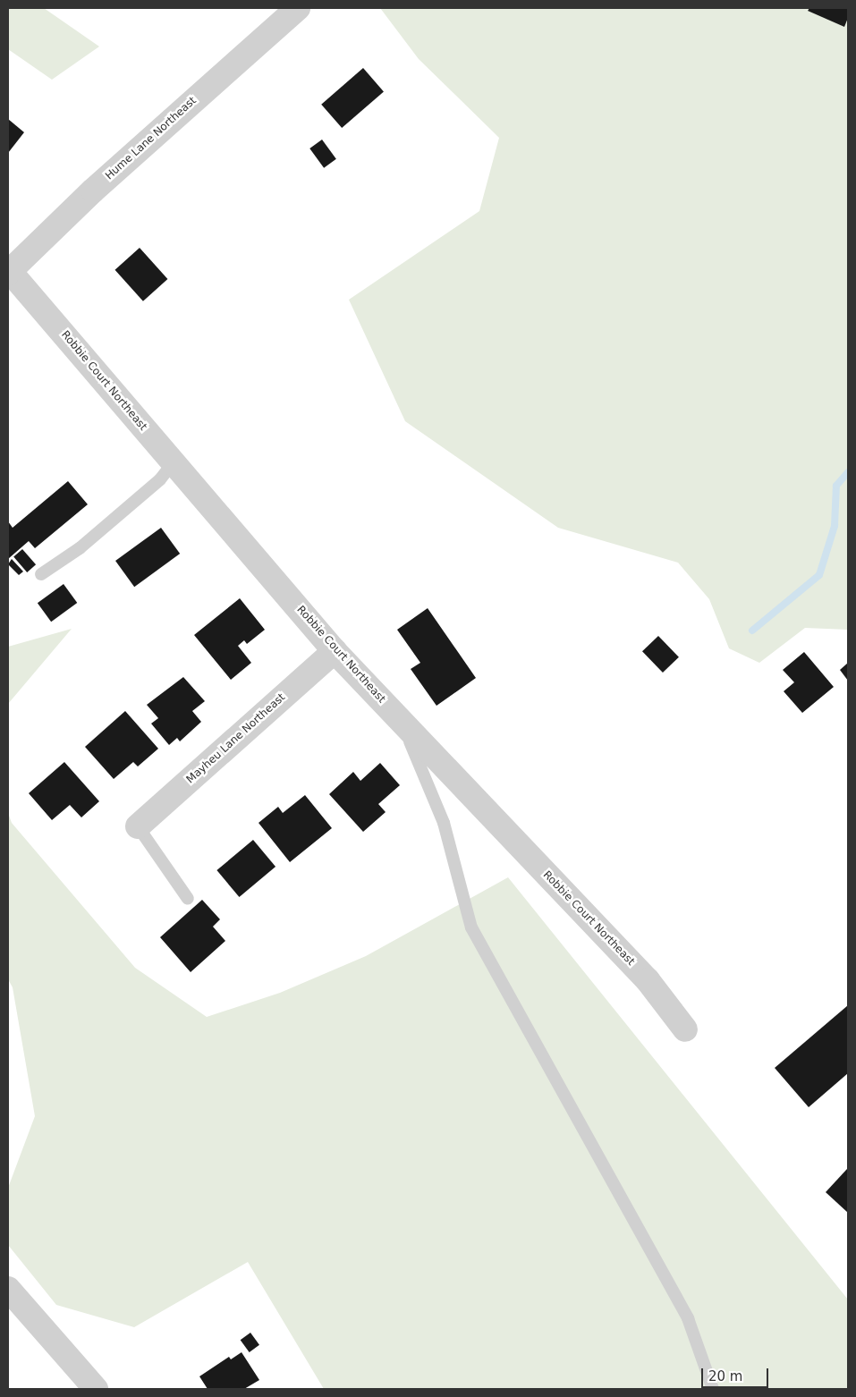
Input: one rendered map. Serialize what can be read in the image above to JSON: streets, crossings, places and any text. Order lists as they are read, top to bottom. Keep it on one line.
{"streets":{"street":["Hume Lane Northeast","Robbie Court Northeast","Mayheu Lane Northeast"]},"crossings":[["Hume Lane Northeast","Robbie Court Northeast"],["Robbie Court Northeast","Mayheu Lane Northeast"]],"scale_bar":"20 m"}
